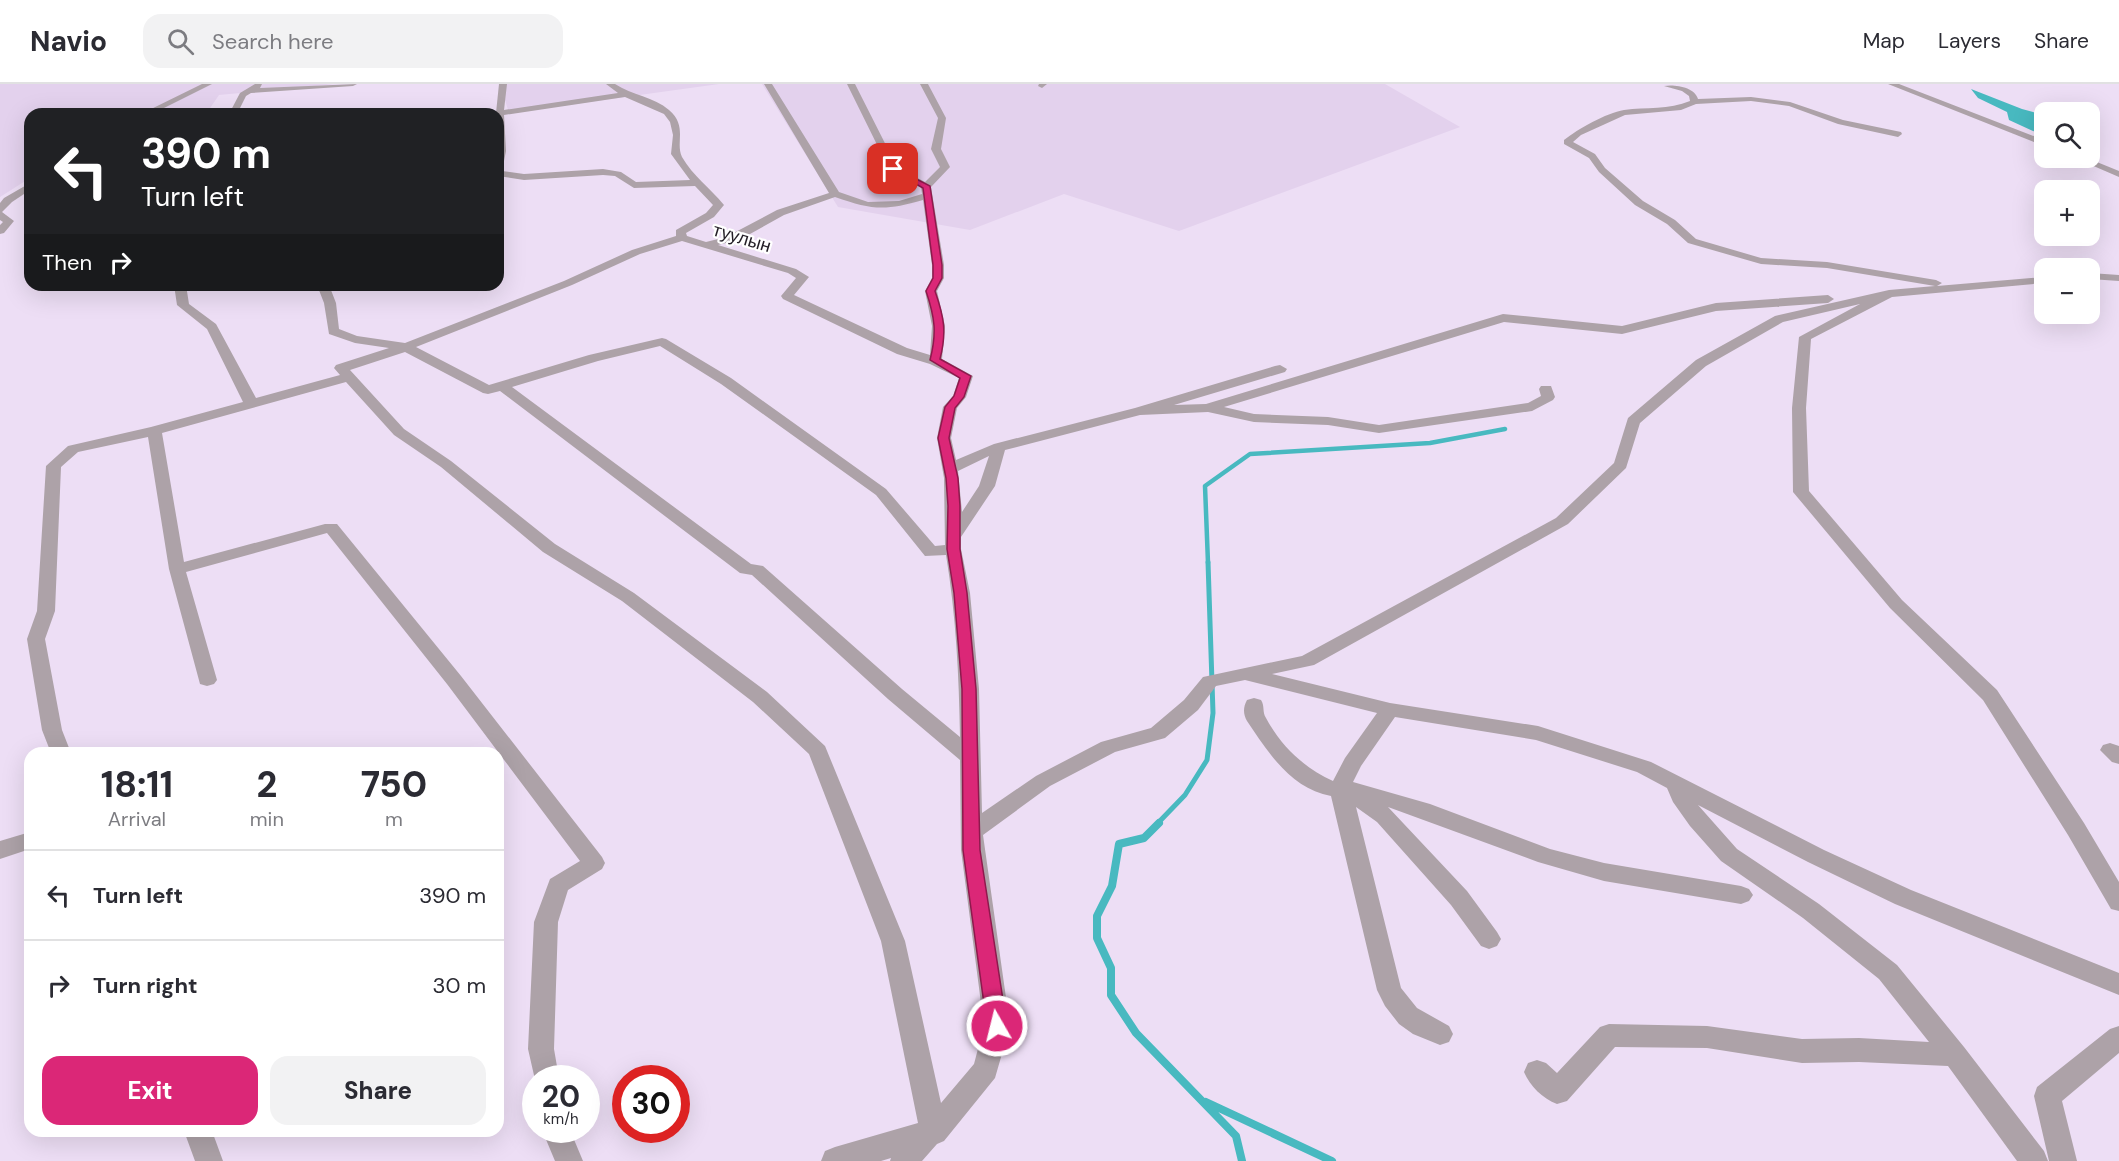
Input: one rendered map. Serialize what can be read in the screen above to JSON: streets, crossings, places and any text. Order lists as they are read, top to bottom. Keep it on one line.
{"streets":{"street":["туулын"]},"page":{"header":"Navio","search":"Search here","nav":["Map","Layers","Share"],"map_buttons":["+","−"],"turn":["390 m","Turn left"],"then":"Then","eta":["18:11","Arrival","2","min","750","m"],"list":[{"name":"Turn left","value":"390 m"},{"name":"Turn right","value":"30 m"}],"buttons":["Exit","Share"],"speed":"20 km/h","limit":"30"}}
